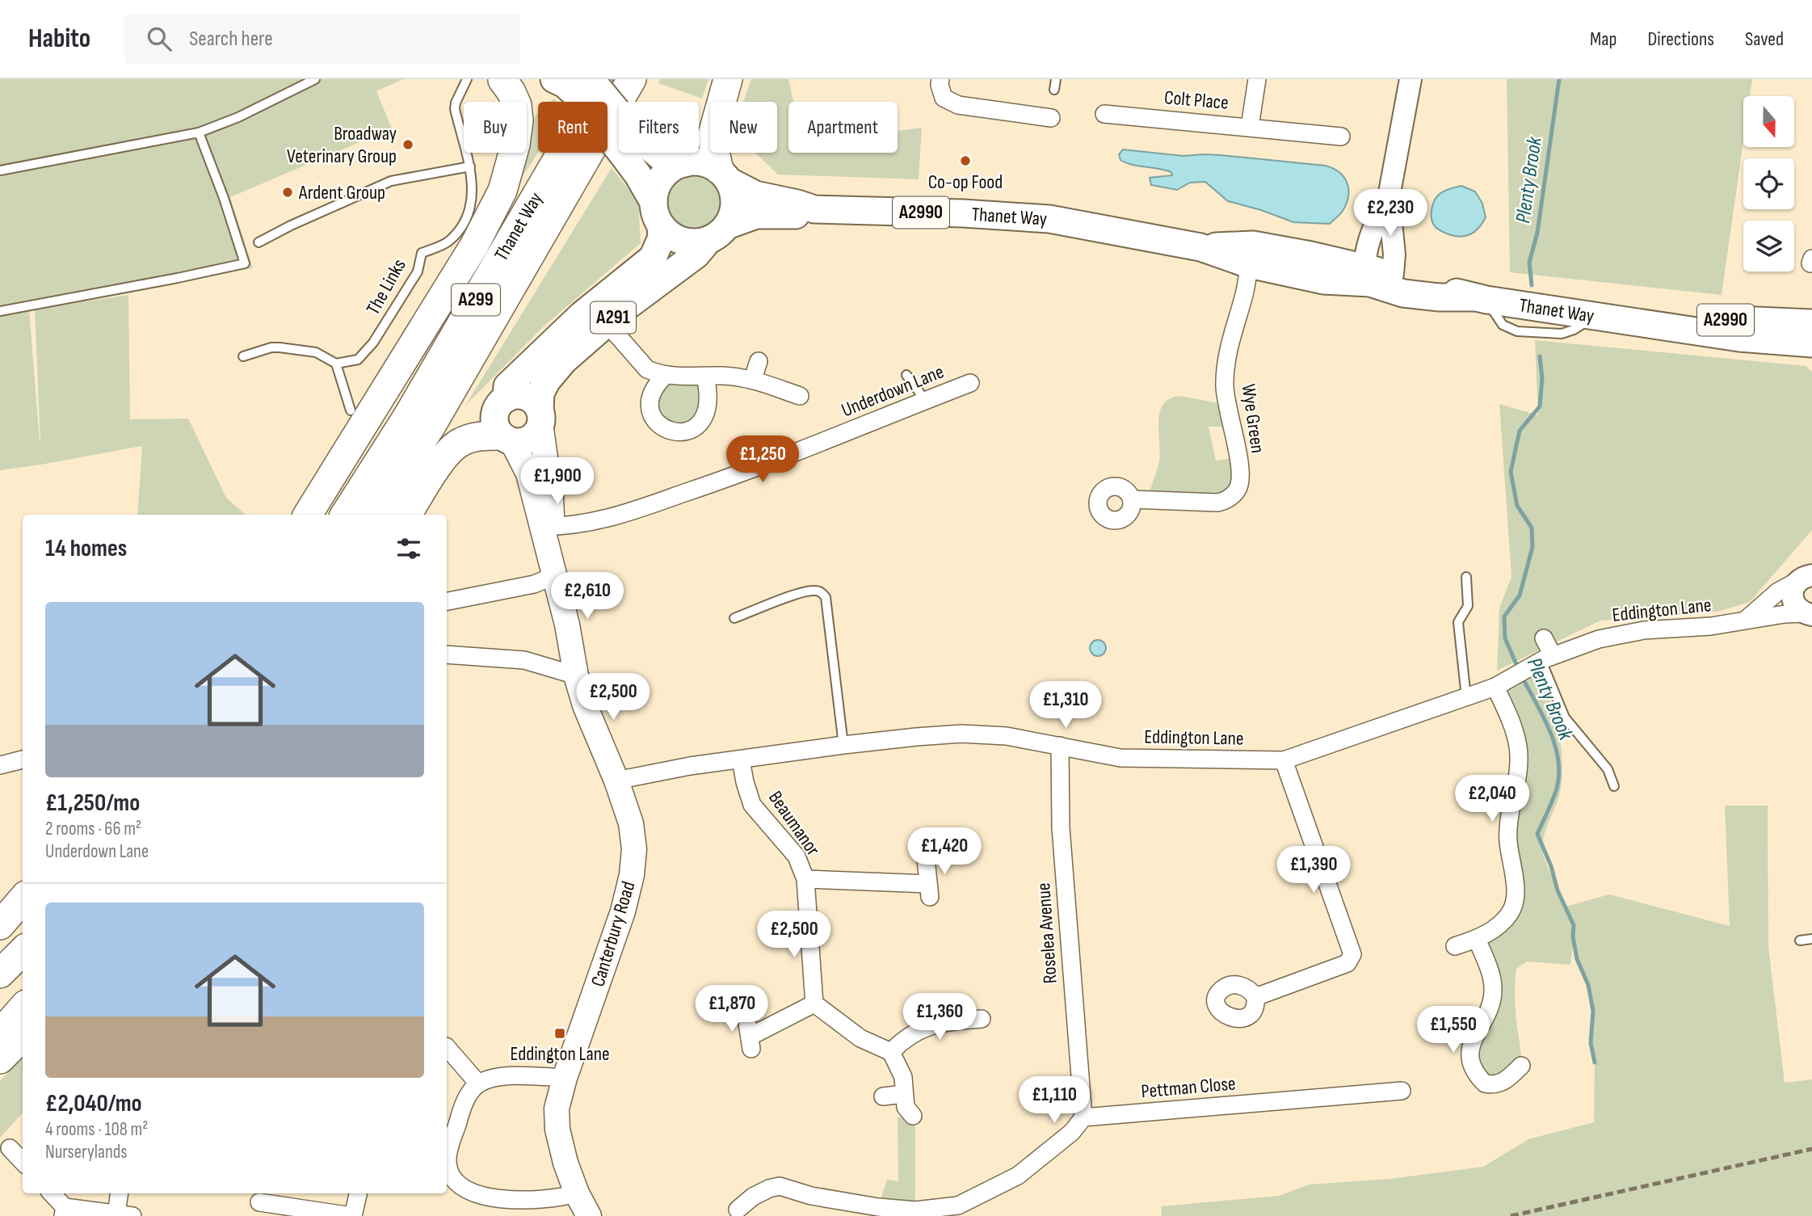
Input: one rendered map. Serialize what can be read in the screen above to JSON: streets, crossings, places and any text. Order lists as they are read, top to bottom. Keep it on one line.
{"streets":{"highway":["Thanet Way","A299"],"main road":["A2990","A291","Canterbury Road"],"street":["Colt Place","Underdown Lane","Wye Green","Eddington Lane","Beaumanor","Roselea Avenue","Pettman Close"],"lane":["The Links"]},"crossings":[["Thanet Way","A291"],["Thanet Way","Wye Green"],["Thanet Way","Canterbury Road"],["A291","Canterbury Road"],["Underdown Lane","Canterbury Road"],["Eddington Lane","Beaumanor"],["Eddington Lane","Roselea Avenue"],["Eddington Lane","Canterbury Road"],["Roselea Avenue","Pettman Close"]],"water":["Plenty Brook"],"places":{"other":["Broadway Veterinary Group","Co-op Food","Ardent Group"],"transit":["Eddington Lane"]},"north":"bottom","page":{"header":"Habito","search":"Search here","nav":["Map","Directions","Saved"],"chip":["Buy","Rent","Filters","New","Apartment"],"price":["£2,230","£1,250","£1,900","£2,610","£2,500","£1,310","£2,040","£1,420","£1,390","£2,500","£1,870","£1,360","£1,550","£1,110"],"heading":"14 homes","list":[{"name":"£1,250/mo","note":"2 rooms · 66 m² · Underdown Lane"},{"name":"£2,040/mo","note":"4 rooms · 108 m² · Nurserylands"}]}}
